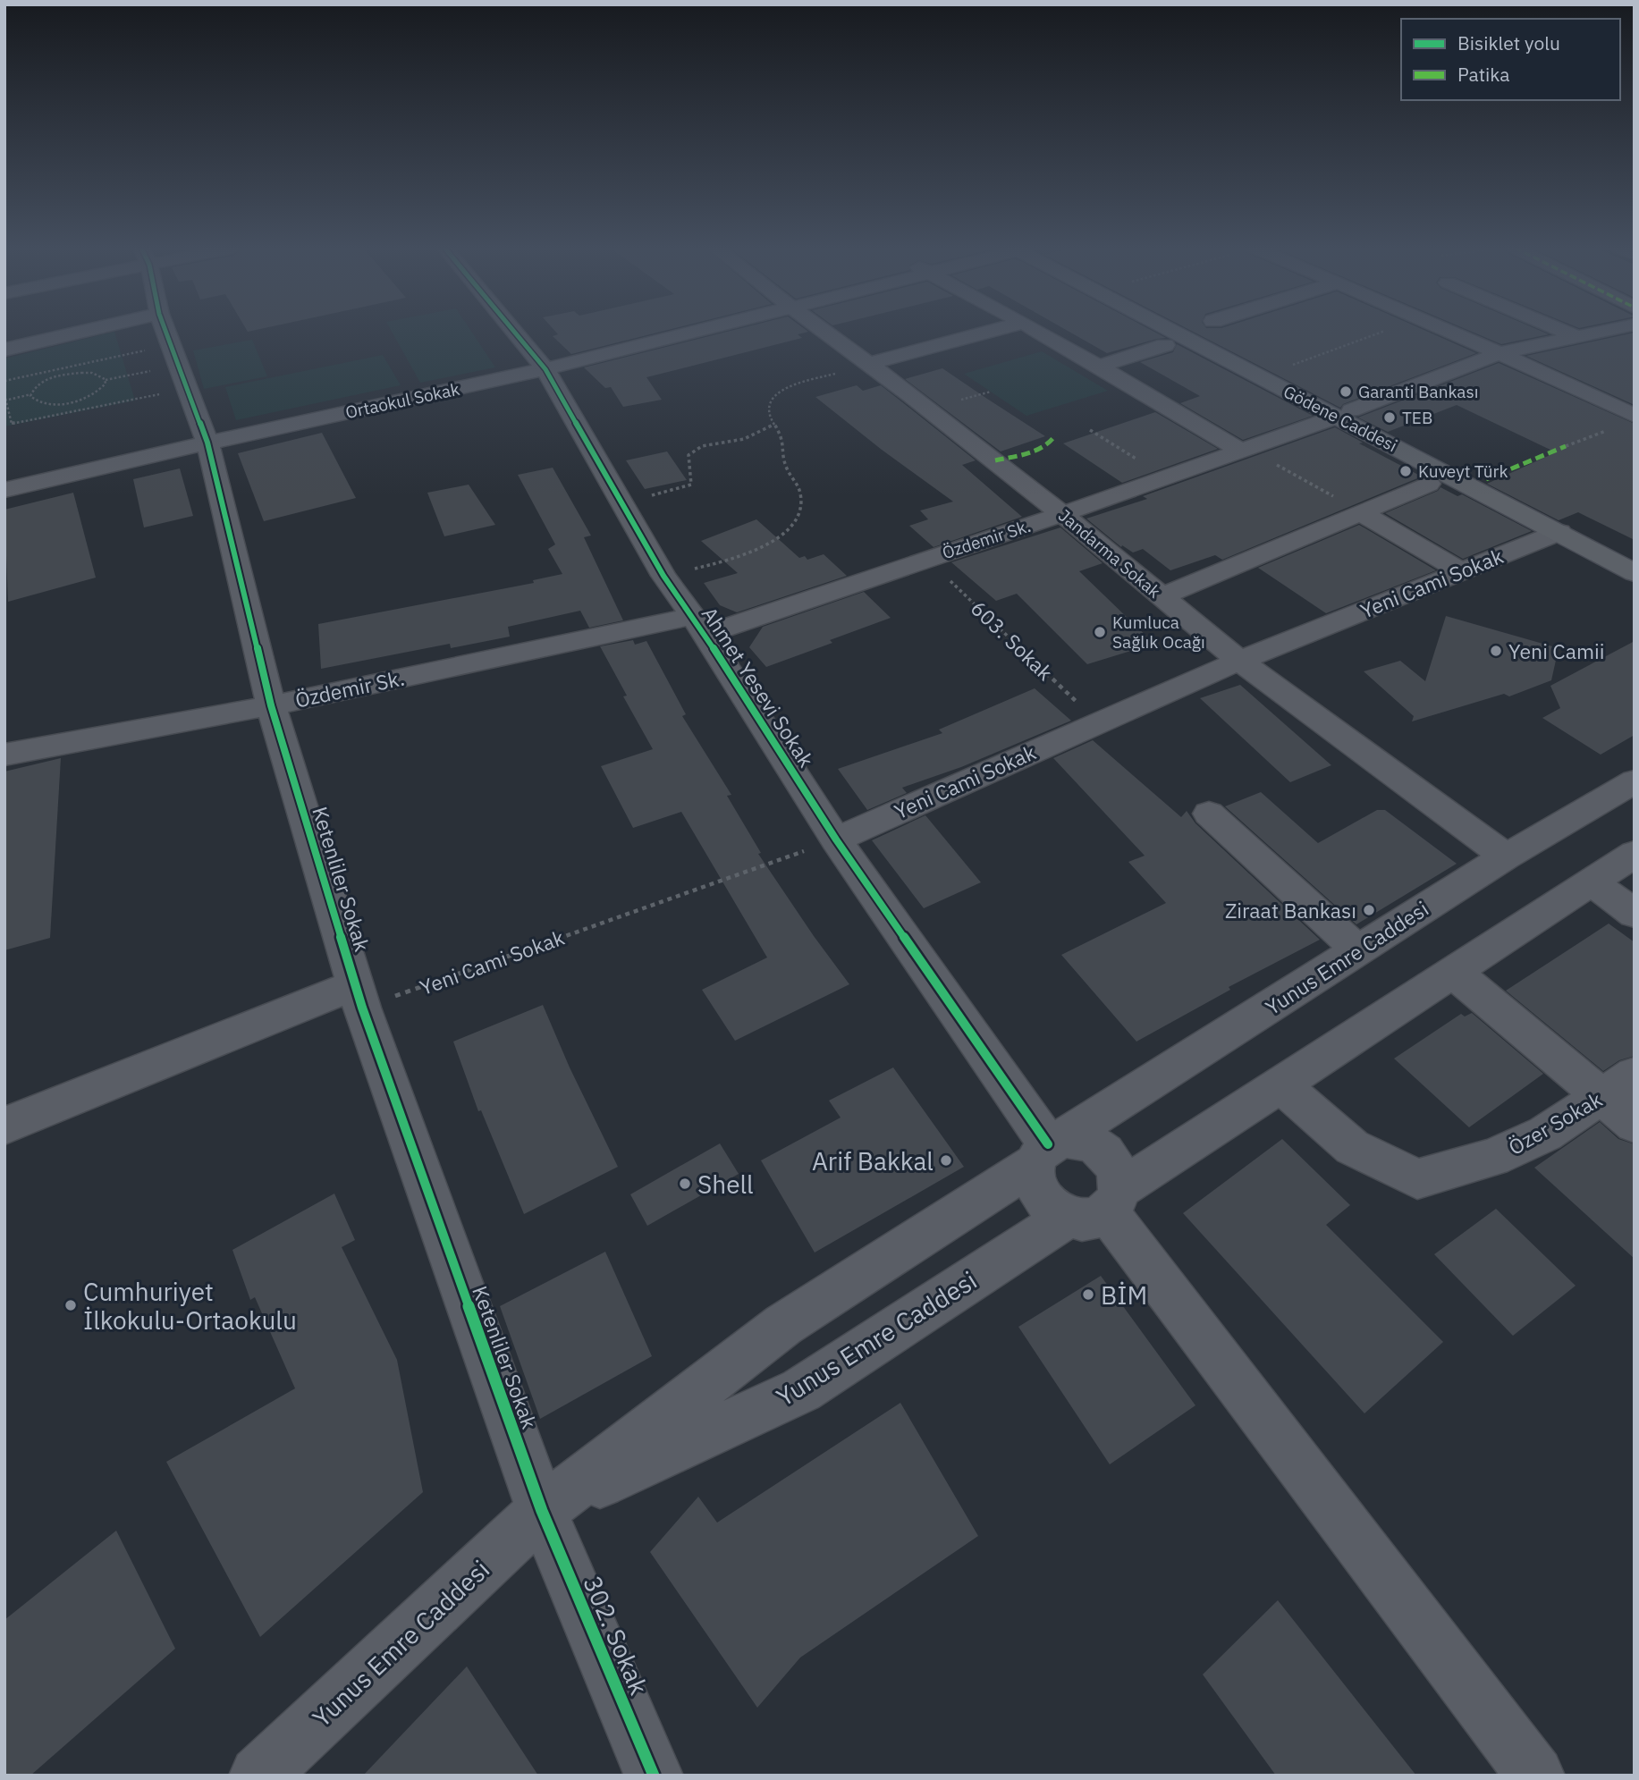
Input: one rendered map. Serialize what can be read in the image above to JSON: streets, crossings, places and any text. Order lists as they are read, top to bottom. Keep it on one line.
{"streets":{"main road":["Gödene Caddesi"],"street":["Ortaokul Sokak","Özdemir Sk.","Jandarma Sokak","Yeni Cami Sokak","Ahmet Yesevi Sokak","Ketenliler Sokak","Yunus Emre Caddesi","Özer Sokak","302. Sokak"],"path":["603. Sokak"]},"crossings":[["Ortaokul Sokak","Ahmet Yesevi Sokak"],["Ortaokul Sokak","Ketenliler Sokak"],["Gödene Caddesi","Özdemir Sk."],["Gödene Caddesi","Yeni Cami Sokak"],["Özdemir Sk.","Jandarma Sokak"],["Özdemir Sk.","603. Sokak"],["Özdemir Sk.","Ahmet Yesevi Sokak"],["Özdemir Sk.","Ketenliler Sokak"],["Jandarma Sokak","Yeni Cami Sokak"],["Jandarma Sokak","Yunus Emre Caddesi"],["Yeni Cami Sokak","603. Sokak"],["Yeni Cami Sokak","Ahmet Yesevi Sokak"],["Yeni Cami Sokak","Ketenliler Sokak"],["Ahmet Yesevi Sokak","Yunus Emre Caddesi"],["Ketenliler Sokak","Yunus Emre Caddesi"],["Ketenliler Sokak","302. Sokak"],["Yunus Emre Caddesi","Özer Sokak"],["Yunus Emre Caddesi","302. Sokak"]],"places":["Garanti Bankası","TEB","Kuveyt Türk","Kumluca Sağlık Ocağı","Yeni Camii","Ziraat Bankası","Arif Bakkal","Shell","BİM","Cumhuriyet İlkokulu-Ortaokulu"],"legend":["Bisiklet yolu","Patika"]}
